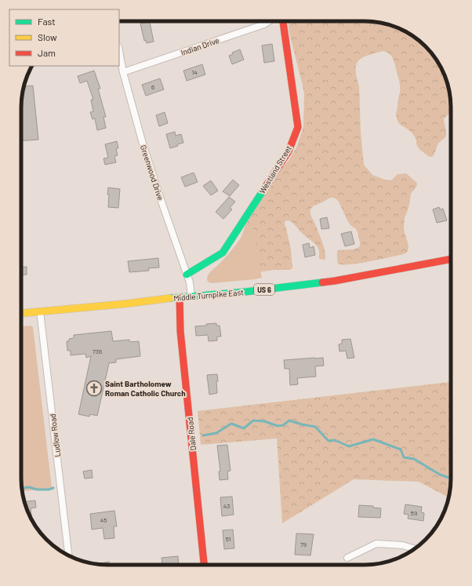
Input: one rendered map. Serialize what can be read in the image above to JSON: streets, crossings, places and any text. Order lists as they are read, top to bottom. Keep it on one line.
{"streets":{"street":["Indian Drive","Westland Street","Greenwood Drive","US 6","Middle Turnpike East","Dale Road","Ludlow Road"]},"crossings":[["Indian Drive","Greenwood Drive"],["Westland Street","Greenwood Drive"],["Greenwood Drive","Middle Turnpike East"],["Middle Turnpike East","Dale Road"],["Middle Turnpike East","Ludlow Road"]],"places":{"church":["Saint Bartholomew Roman Catholic Church"]},"house_numbers":["14","6","736","43","59","45","51","79"],"legend":["Fast","Slow","Jam"]}
